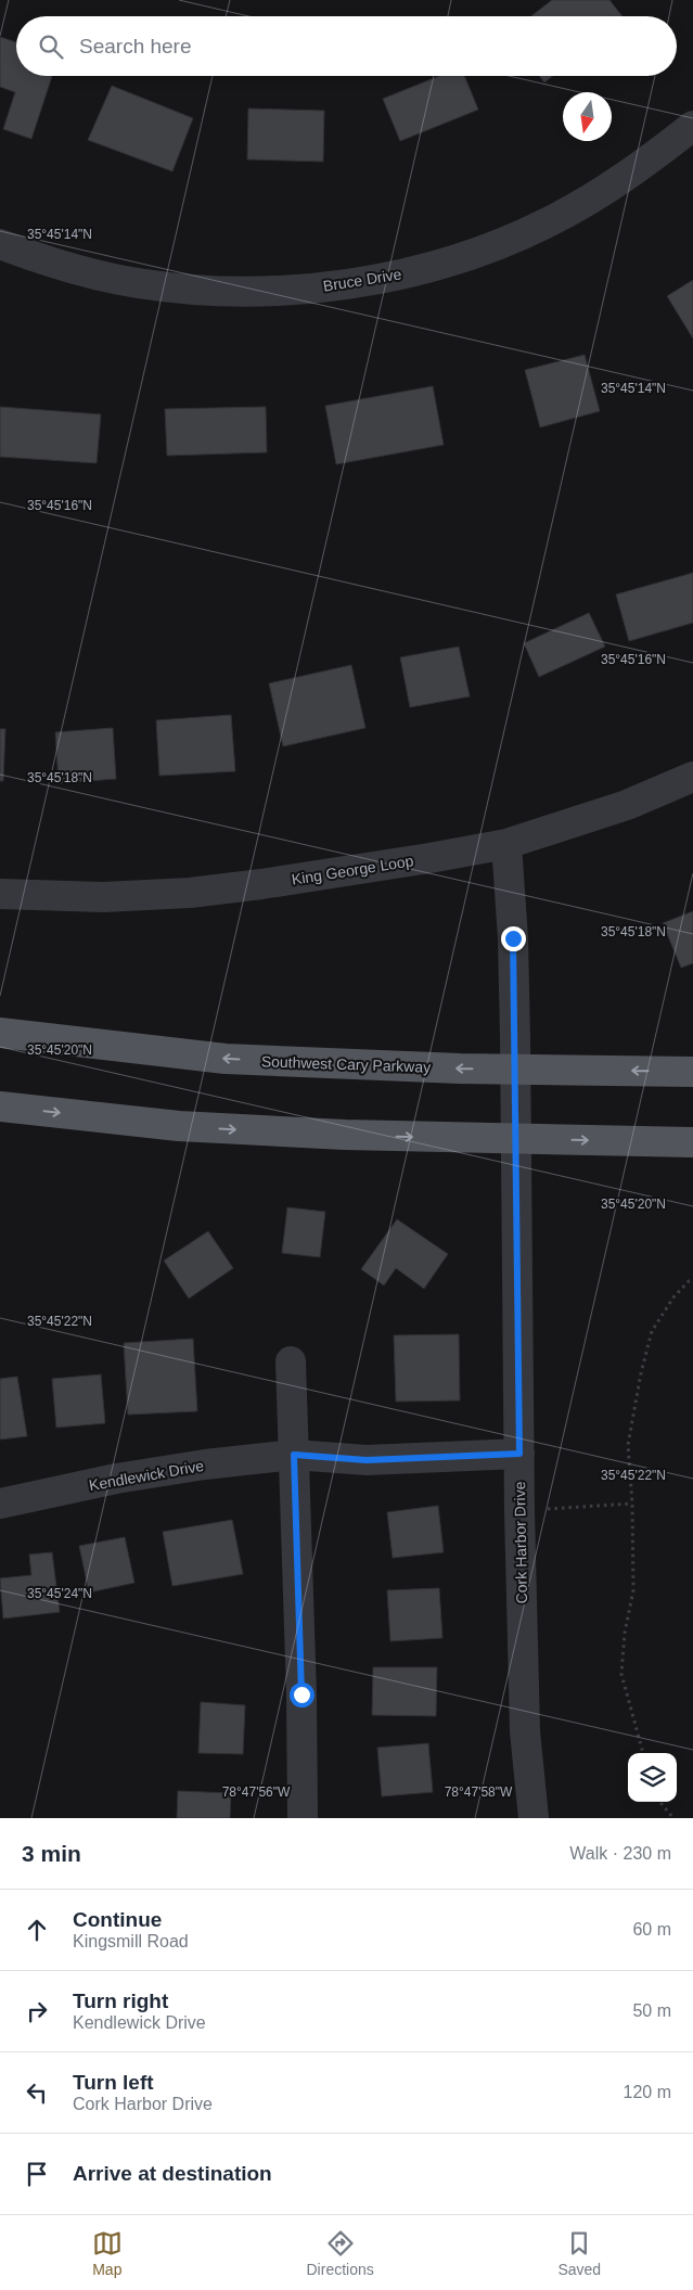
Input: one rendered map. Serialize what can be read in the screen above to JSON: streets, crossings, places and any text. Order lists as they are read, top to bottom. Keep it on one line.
{"streets":{"main road":["Southwest Cary Parkway"],"street":["Bruce Drive","King George Loop","Kendlewick Drive","Cork Harbor Drive"]},"crossings":[["King George Loop","Cork Harbor Drive"],["Southwest Cary Parkway","Cork Harbor Drive"],["Kendlewick Drive","Cork Harbor Drive"]],"north":"bottom","page":{"search":"Search here","heading":["3 min","Walk · 230 m"],"list":[["Continue","Kingsmill Road","60 m"],["Turn right","Kendlewick Drive","50 m"],["Turn left","Cork Harbor Drive","120 m"],"Arrive at destination"],"nav":["Map","Directions","Saved"]},"coordinates":["35°45'14\"N","35°45'16\"N","35°45'18\"N","35°45'20\"N","35°45'22\"N","35°45'24\"N","78°47'56\"W","78°47'58\"W"]}
